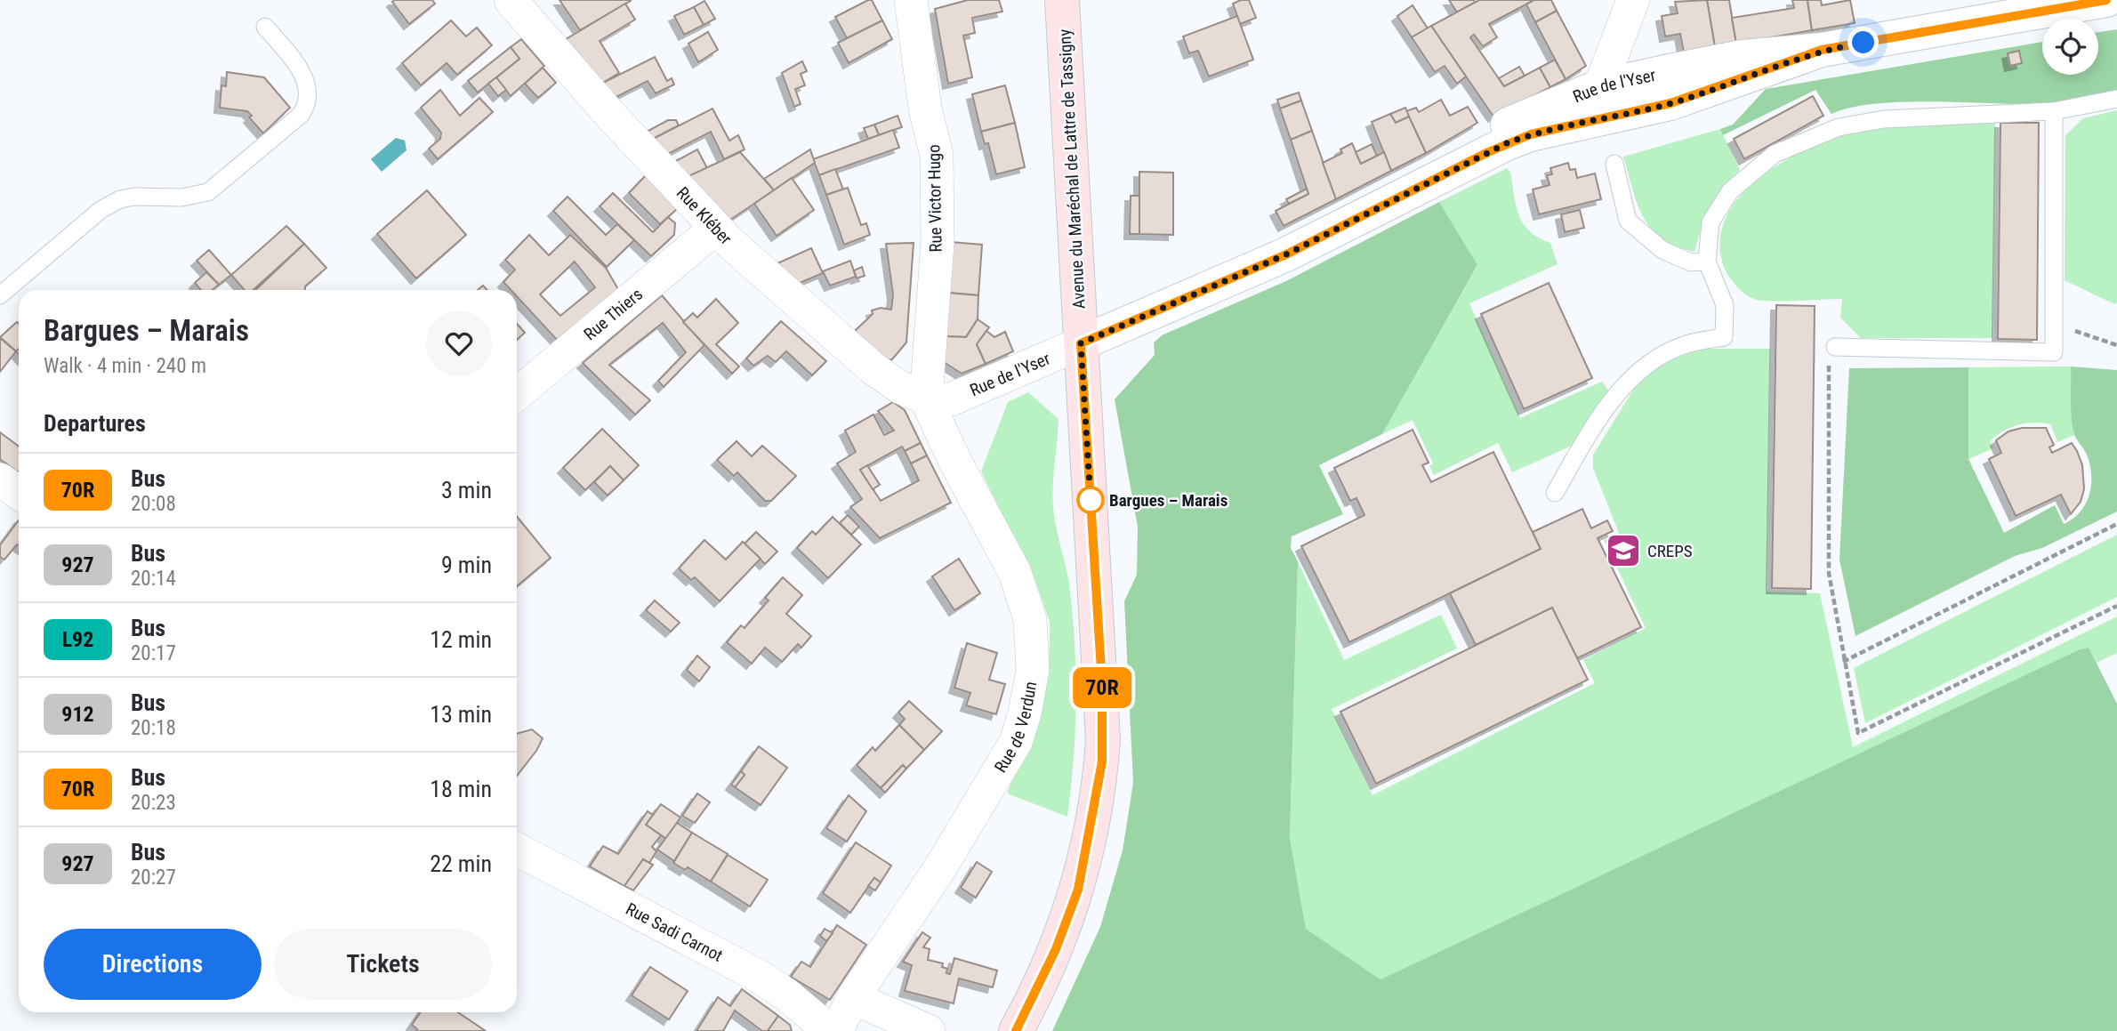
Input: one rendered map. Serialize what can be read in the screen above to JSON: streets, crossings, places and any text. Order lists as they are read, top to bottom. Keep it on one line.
{"streets":{"main road":["Avenue du Maréchal de Lattre de Tassigny"],"street":["Rue de l'Yser","Rue Victor Hugo","Rue Kléber","Rue Thiers","Rue de Verdun","Rue Sadi Carnot"]},"crossings":[["Rue de l'Yser","Avenue du Maréchal de Lattre de Tassigny"],["Rue de l'Yser","Rue Victor Hugo"],["Rue de l'Yser","Rue Kléber"],["Rue de l'Yser","Rue de Verdun"],["Rue Victor Hugo","Rue Kléber"],["Rue Victor Hugo","Rue de Verdun"],["Rue Kléber","Rue Thiers"],["Rue Kléber","Rue de Verdun"]],"places":{"other":["Bargues – Marais"],"school or university":["CREPS"]},"lines":["bus line 70R"],"page":{"on_map":"70R","heading":[["Bargues – Marais","Walk · 4 min · 240 m"],"Departures"],"list":[{"mark":"70R","name":"Bus","note":"20:08","value":"3 min"},{"mark":"927","name":"Bus","note":"20:14","value":"9 min"},{"mark":"L92","name":"Bus","note":"20:17","value":"12 min"},{"mark":"912","name":"Bus","note":"20:18","value":"13 min"},{"mark":"70R","name":"Bus","note":"20:23","value":"18 min"},{"mark":"927","name":"Bus","note":"20:27","value":"22 min"}],"buttons":["Directions","Tickets"]}}
